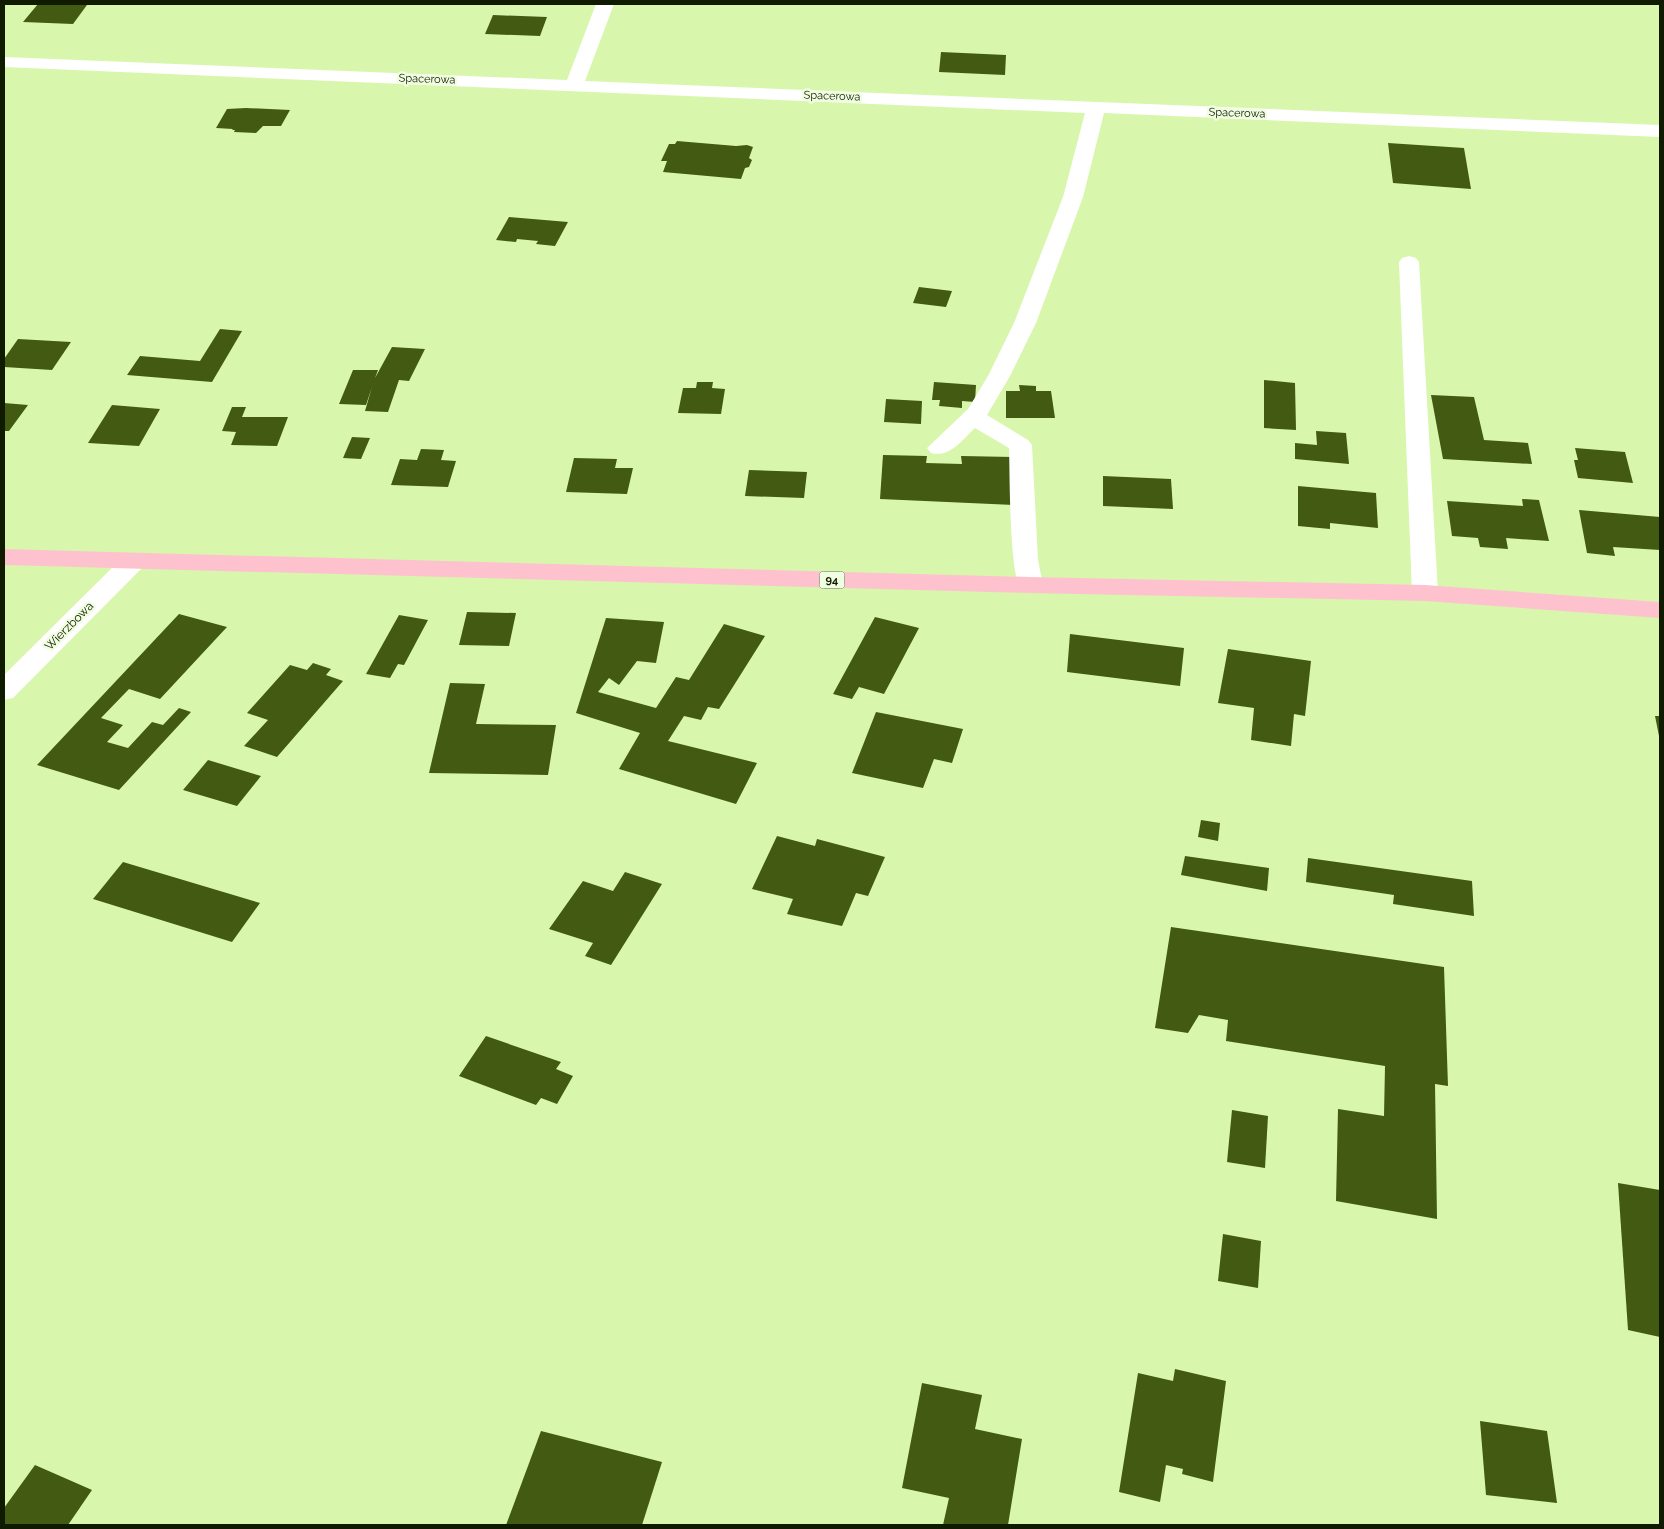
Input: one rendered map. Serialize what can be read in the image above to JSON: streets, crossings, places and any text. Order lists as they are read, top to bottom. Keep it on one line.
{"streets":{"main road":["94"],"street":["Spacerowa","Wierzbowa"]},"crossings":[["94","Wierzbowa"]]}
